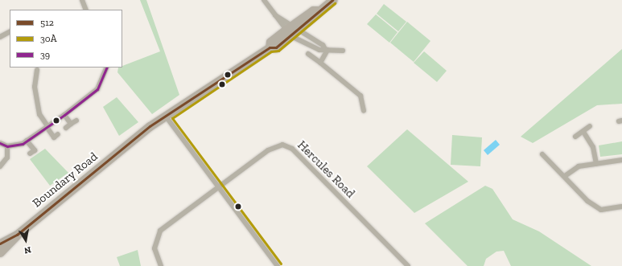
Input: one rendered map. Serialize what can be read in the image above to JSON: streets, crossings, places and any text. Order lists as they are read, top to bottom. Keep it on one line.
{"streets":{"highway":["Boundary Road"],"street":["Hercules Road"]},"lines":["transit line 512","transit line 30A","transit line 39"],"legend":["512","30A","39"],"north":"bottom"}
